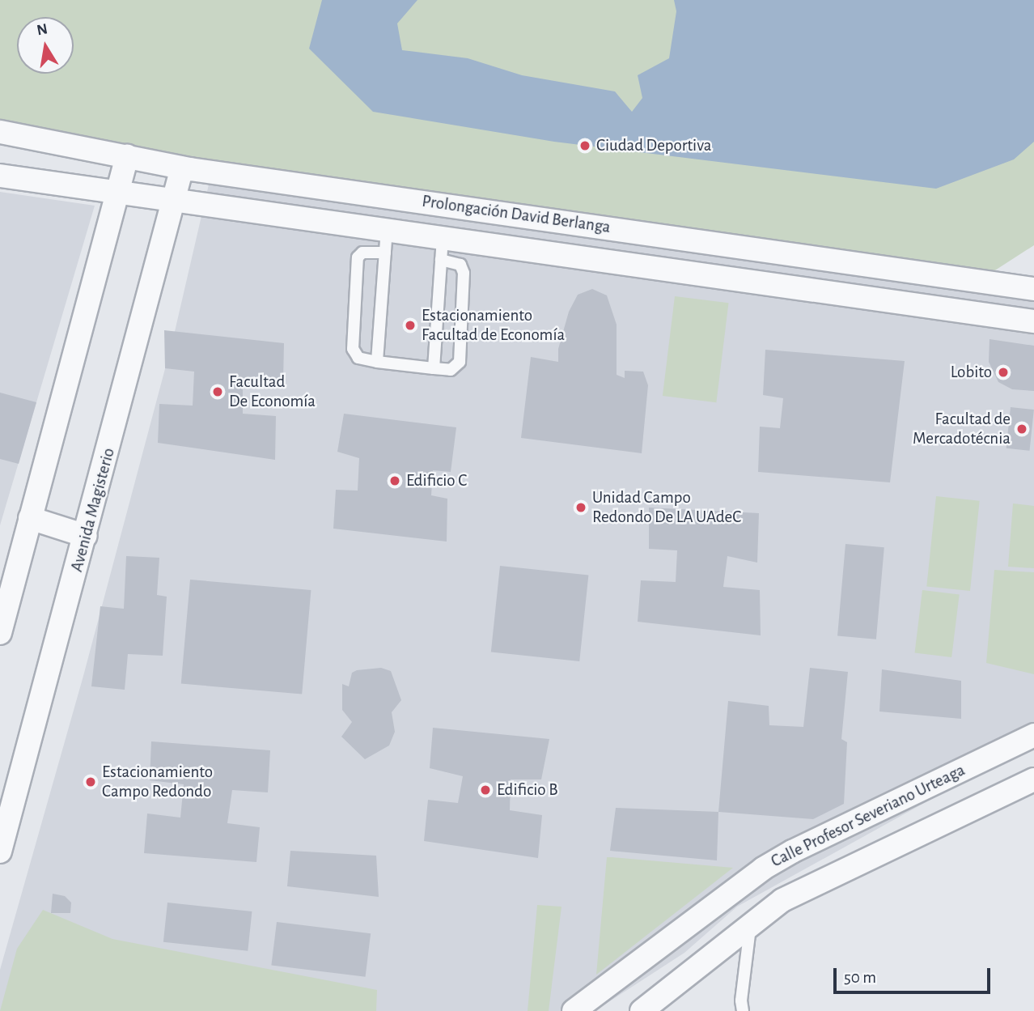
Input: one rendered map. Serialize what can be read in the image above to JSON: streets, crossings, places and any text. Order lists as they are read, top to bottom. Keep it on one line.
{"streets":{"street":["Prolongación David Berlanga","Avenida Magisterio","Calle Profesor Severiano Urteaga"]},"crossings":[["Prolongación David Berlanga","Avenida Magisterio"]],"places":["Ciudad Deportiva","Estacionamiento Facultad de Economía","Lobito","Facultad De Economía","Facultad de Mercadotécnia","Edificio C","Unidad Campo Redondo De LA UAdeC","Estacionamiento Campo Redondo","Edificio B"],"scale_bar":"50 m","north":"top"}
